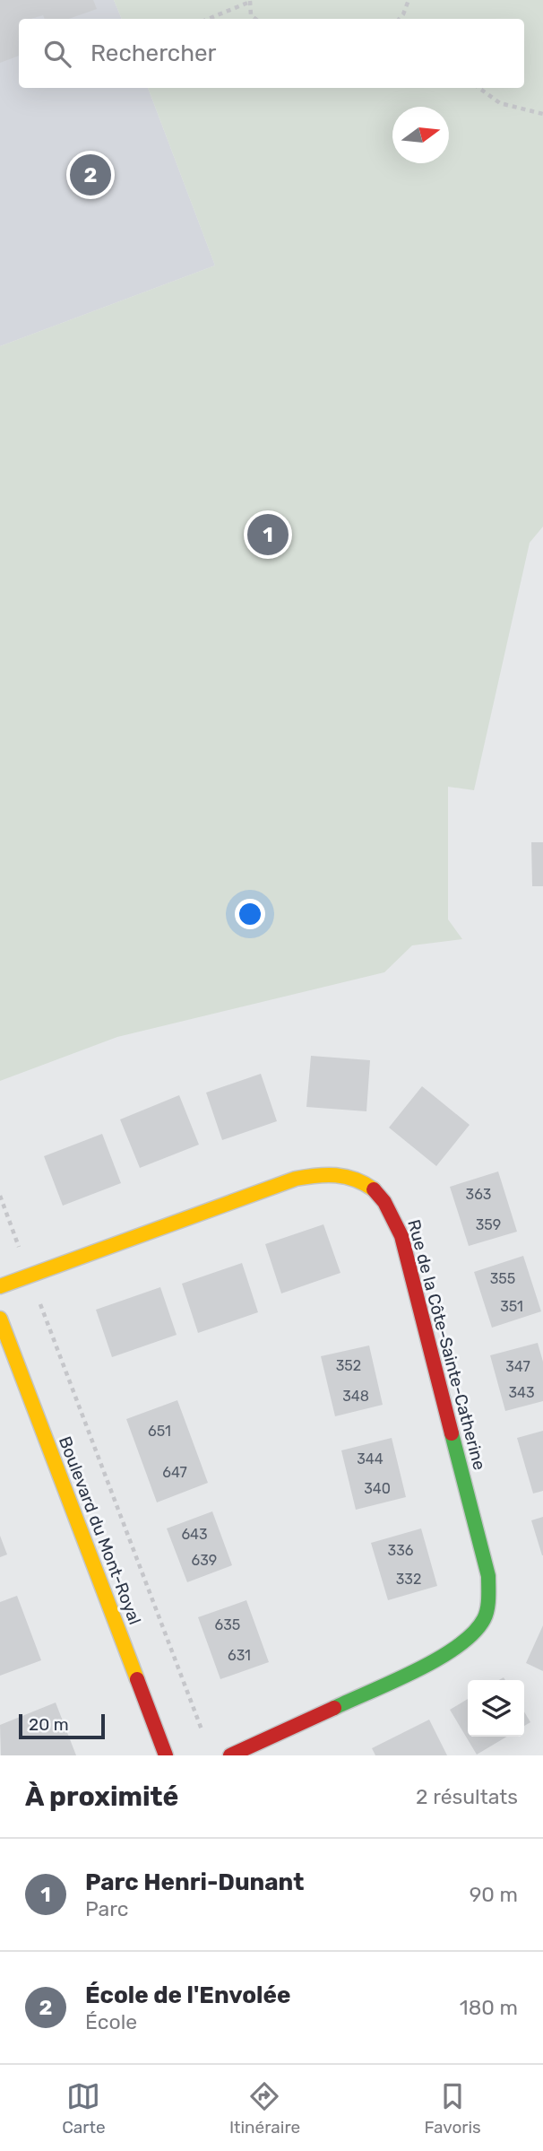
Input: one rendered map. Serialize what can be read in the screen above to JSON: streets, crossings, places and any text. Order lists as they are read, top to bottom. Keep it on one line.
{"streets":{"street":["Rue de la Côte-Sainte-Catherine","Boulevard du Mont-Royal"]},"house_numbers":["363","359","355","351","352","347","343","348","651","344","647","340","643","336","639","332","635","631"],"scale_bar":"20 m","north":"right","page":{"search":"Rechercher","pins":["2","1"],"scale":"20 m","heading":["À proximité","2 résultats"],"list":[{"mark":"1","name":"Parc Henri-Dunant","note":"Parc","value":"90 m"},{"mark":"2","name":"École de l'Envolée","note":"École","value":"180 m"}],"nav":["Carte","Itinéraire","Favoris"]}}
